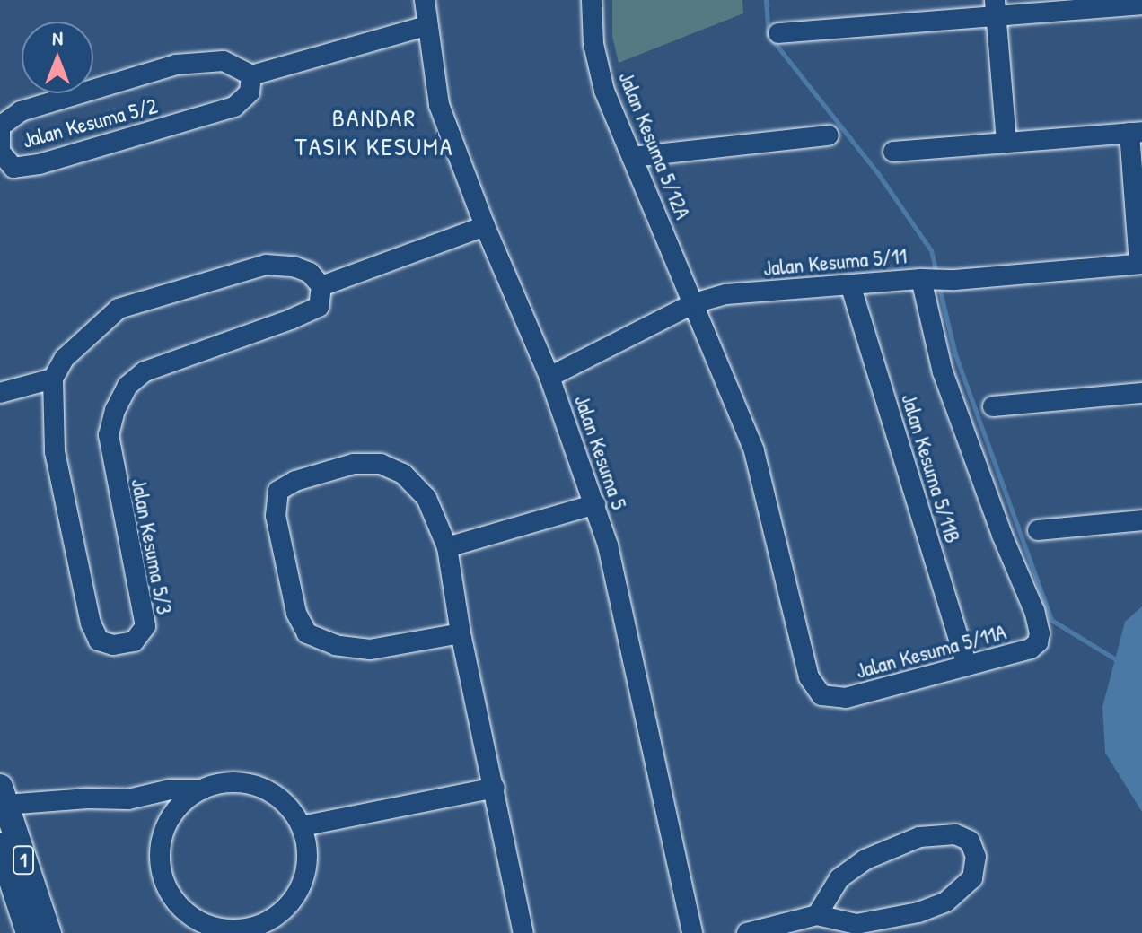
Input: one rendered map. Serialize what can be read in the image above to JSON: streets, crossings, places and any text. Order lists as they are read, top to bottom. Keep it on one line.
{"streets":{"main road":["1"],"street":["Jalan Kesuma 5/2","Jalan Kesuma 5/12A","Jalan Kesuma 5/11","Jalan Kesuma 5","Jalan Kesuma 5/11B","Jalan Kesuma 5/3","Jalan Kesuma 5/11A"]},"crossings":[["Jalan Kesuma 5/12A","Jalan Kesuma 5/11"],["Jalan Kesuma 5/12A","Jalan Kesuma 5/11A"],["Jalan Kesuma 5/11","Jalan Kesuma 5"],["Jalan Kesuma 5/11","Jalan Kesuma 5/11B"],["Jalan Kesuma 5/11","Jalan Kesuma 5/11A"],["Jalan Kesuma 5/11B","Jalan Kesuma 5/11A"]],"districts":["BANDAR TASIK KESUMA"],"north":"top"}
